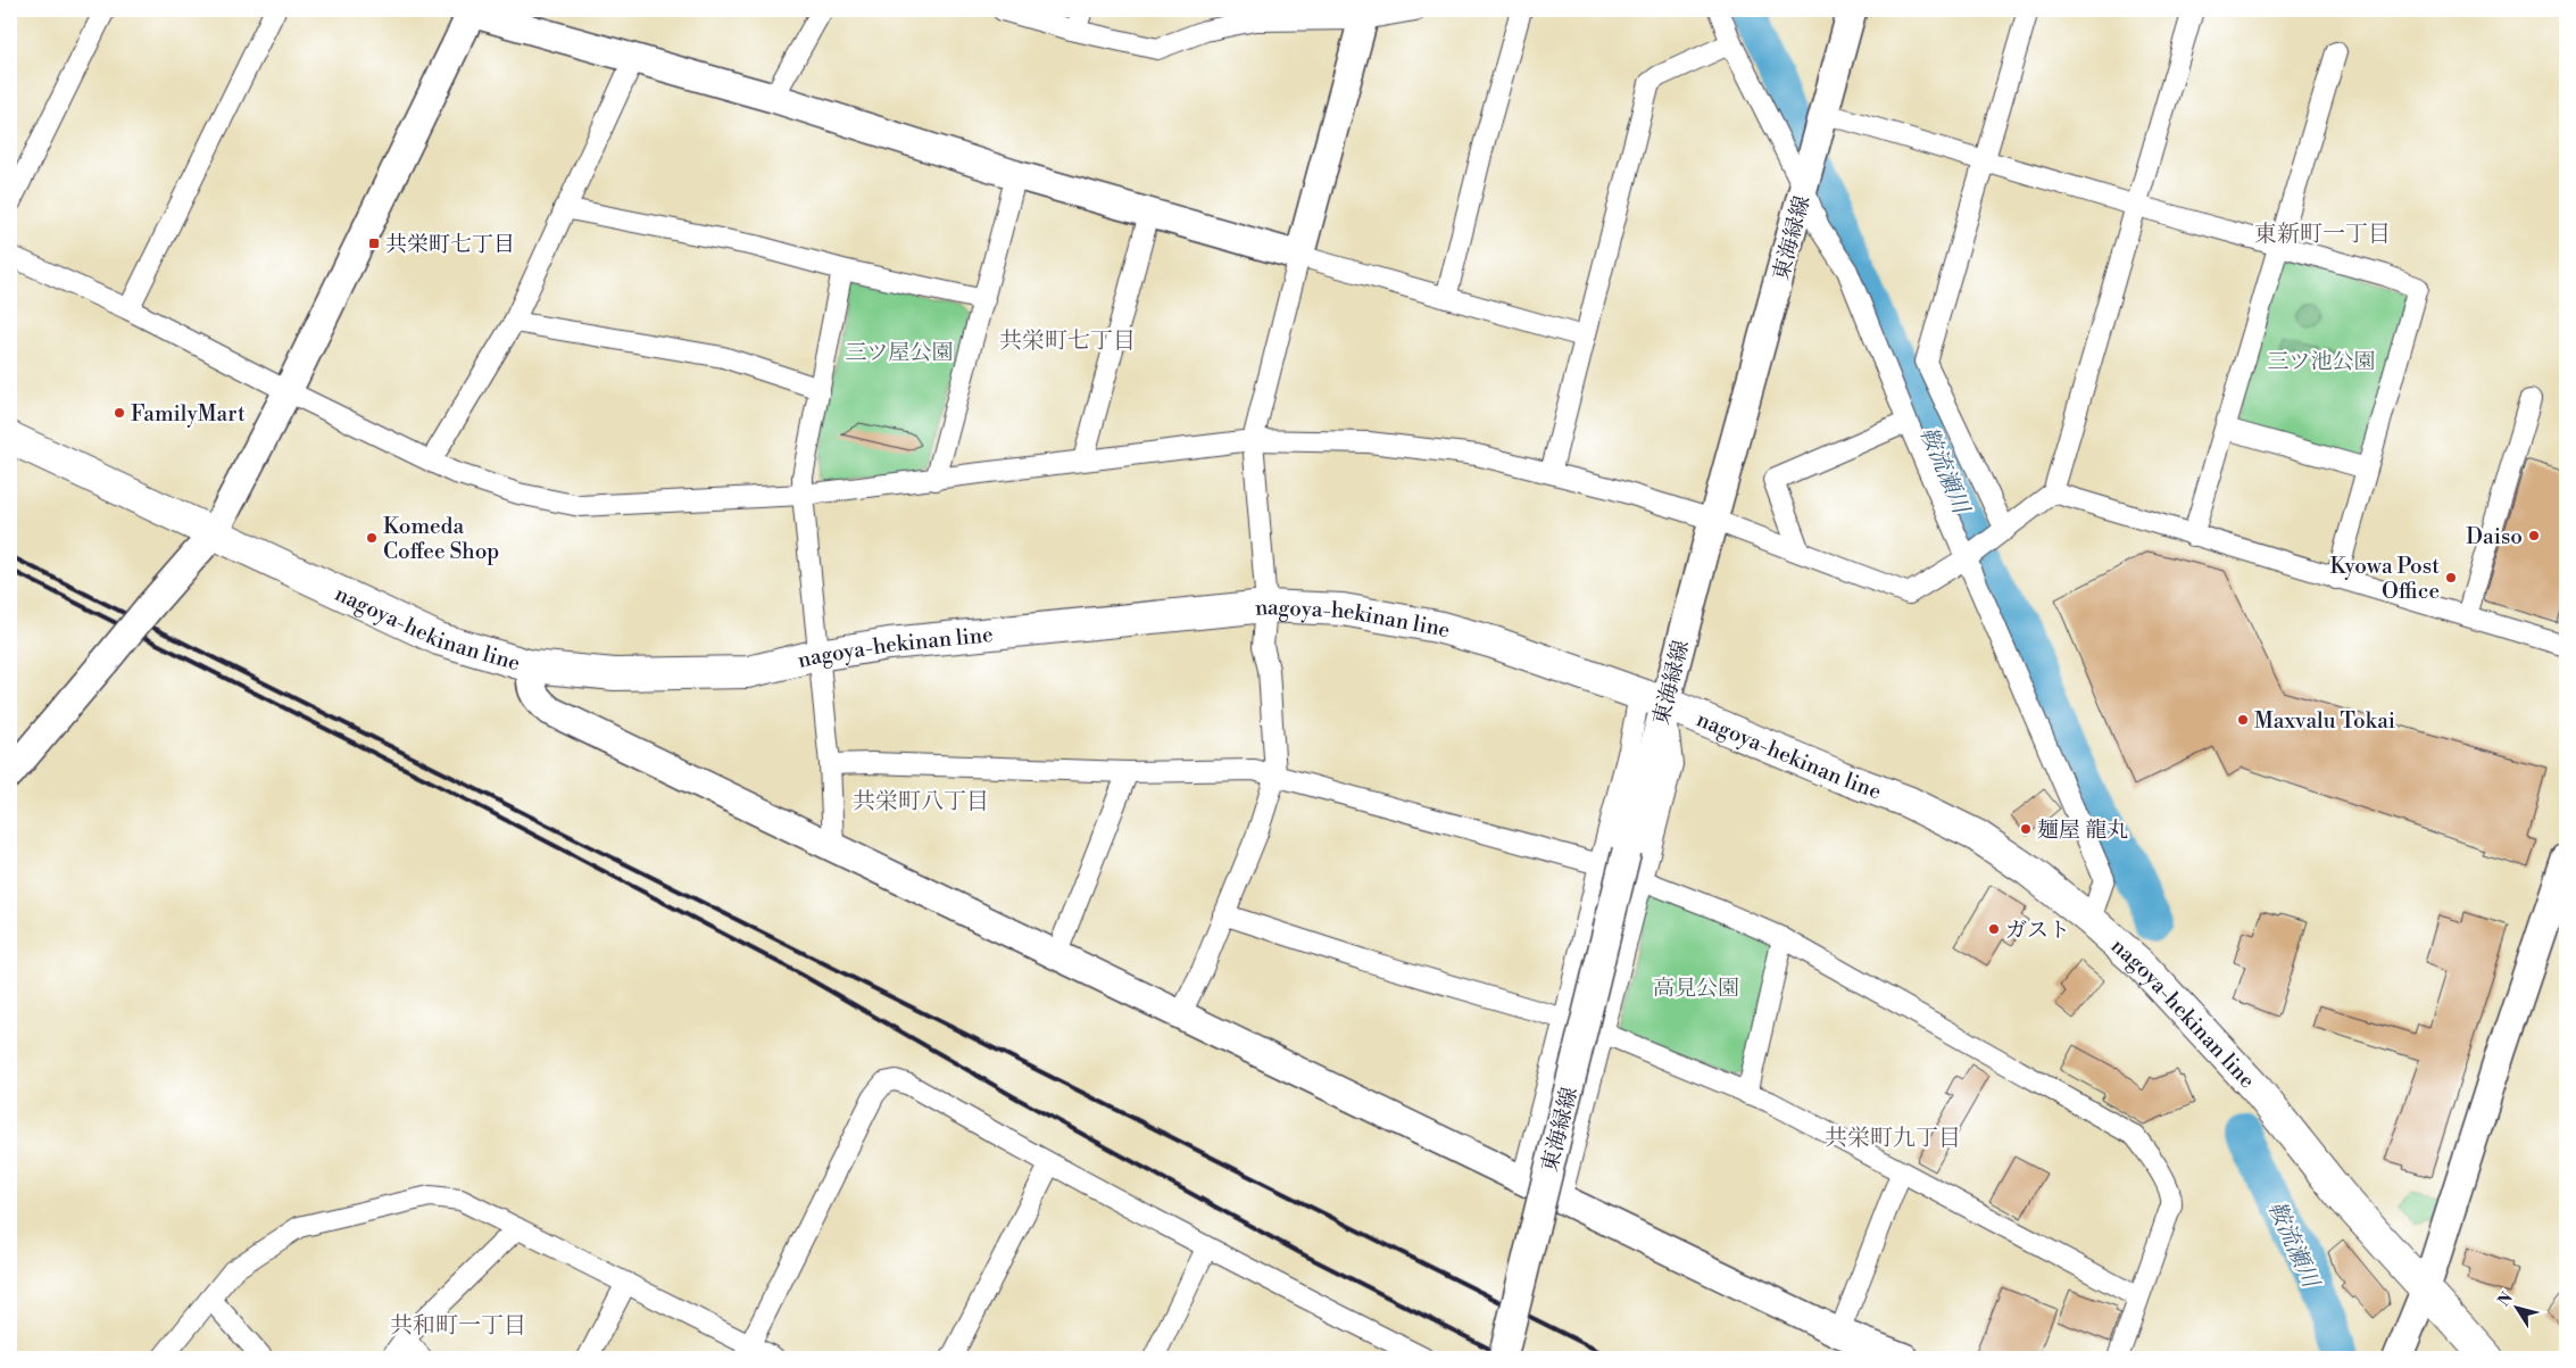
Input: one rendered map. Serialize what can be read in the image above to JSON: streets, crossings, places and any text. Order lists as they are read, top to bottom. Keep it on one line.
{"streets":{"main road":["nagoya-hekinan line"],"street":["東海緑線"]},"crossings":[["東海緑線","nagoya-hekinan line"]],"districts":["東新町一丁目","共栄町七丁目","共栄町八丁目","共栄町九丁目","共和町一丁目"],"water":["鞍流瀬川"],"parks":["三ツ屋公園","三ツ池公園","高見公園"],"places":{"transit":["共栄町七丁目"],"other":["FamilyMart","Daiso","Komeda Coffee Shop","Kyowa Post Office","Maxvalu Tokai","麺屋 龍丸","ガスト"]},"north":"top left"}
